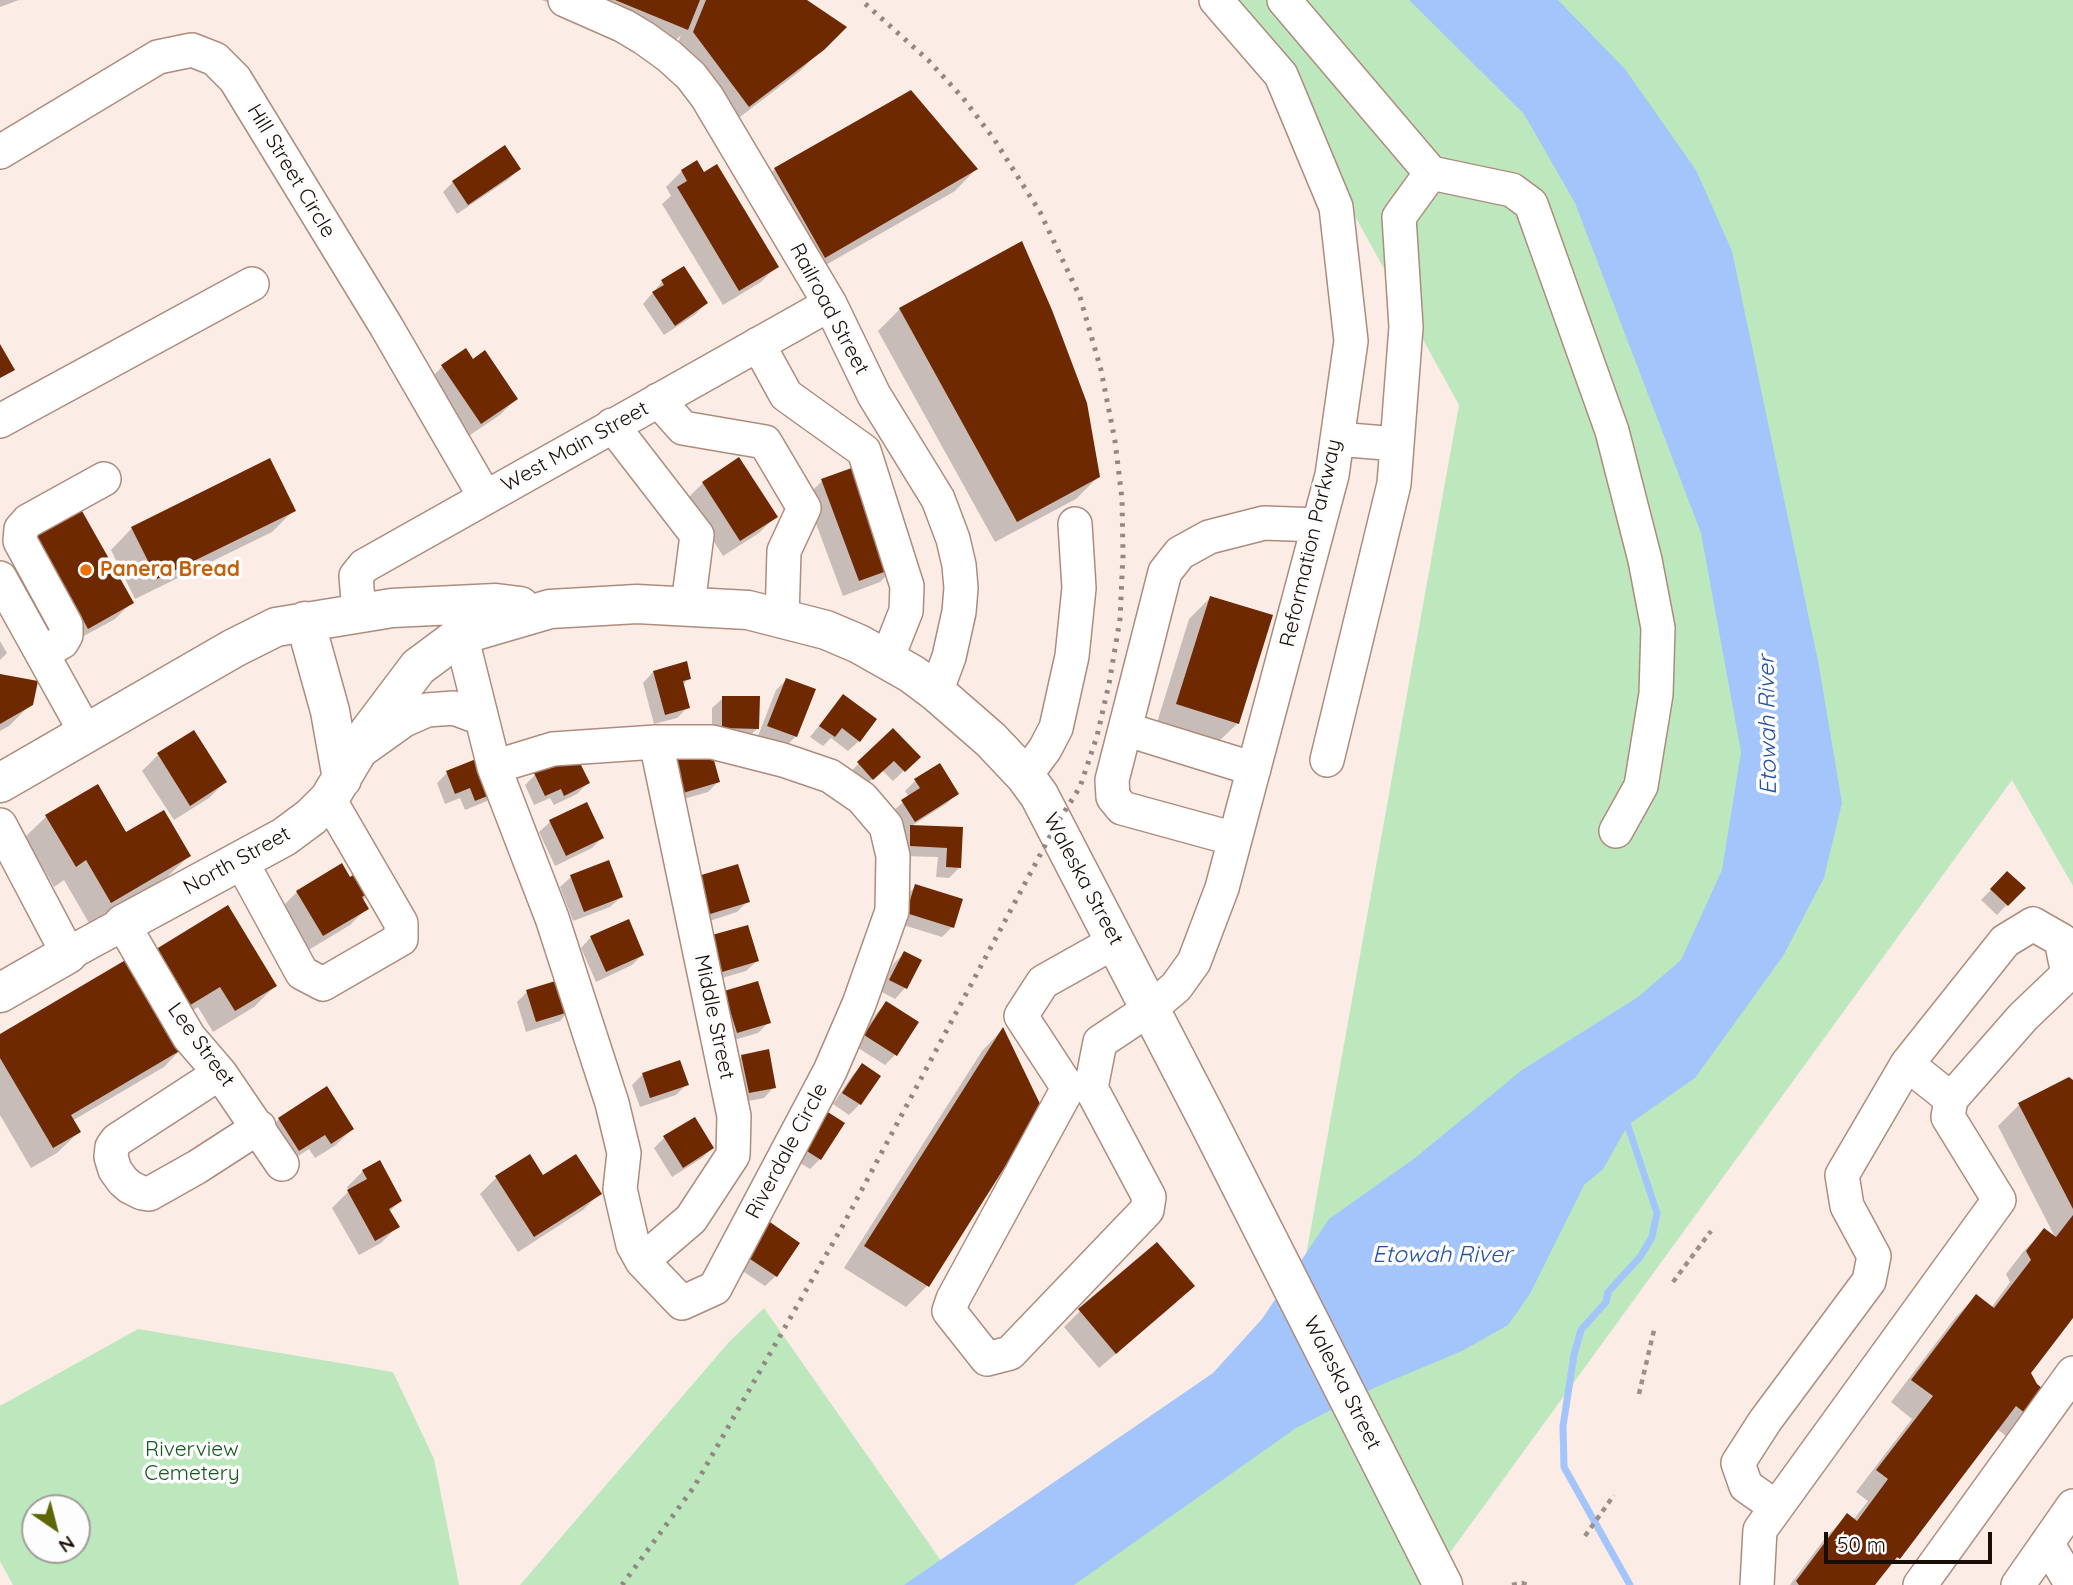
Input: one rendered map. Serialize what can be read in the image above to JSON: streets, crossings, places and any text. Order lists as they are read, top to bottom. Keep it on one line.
{"streets":{"main road":["North Street","Waleska Street"],"street":["Hill Street Circle","Railroad Street","West Main Street","Reformation Parkway","Middle Street","Lee Street","Riverdale Circle"]},"crossings":[["Hill Street Circle","West Main Street"],["Railroad Street","West Main Street"],["Railroad Street","Waleska Street"],["Reformation Parkway","Waleska Street"],["North Street","Waleska Street"],["North Street","Lee Street"],["Middle Street","Riverdale Circle"]],"water":["Etowah River"],"parks":["Riverview Cemetery"],"places":["Panera Bread"],"scale_bar":"50 m","north":"bottom right"}
